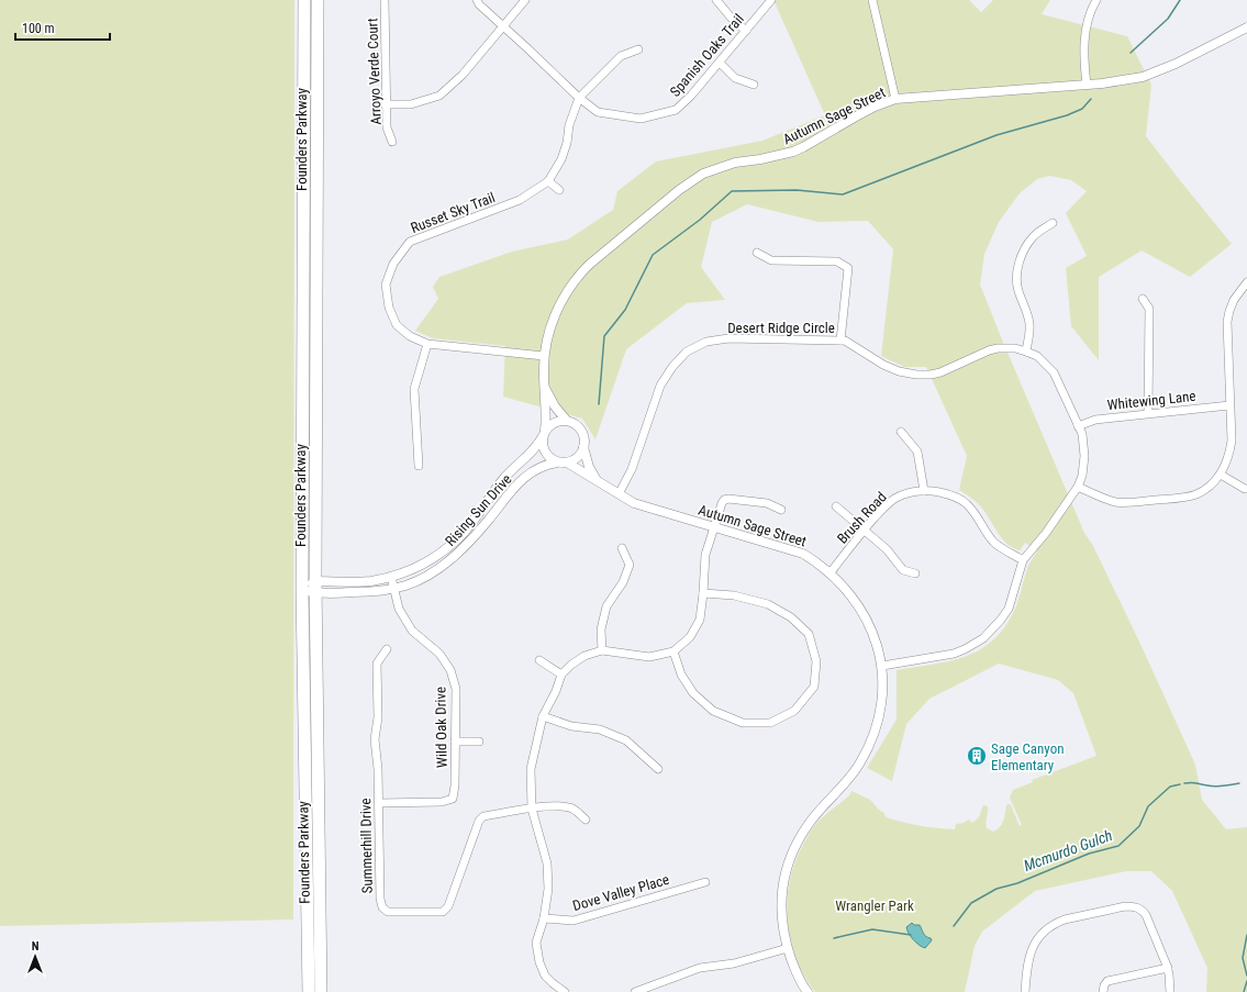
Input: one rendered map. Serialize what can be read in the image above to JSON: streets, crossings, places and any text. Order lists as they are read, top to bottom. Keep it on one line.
{"streets":{"highway":["Founders Parkway"],"street":["Spanish Oaks Trail","Arroyo Verde Court","Autumn Sage Street","Russet Sky Trail","Desert Ridge Circle","Whitewing Lane","Rising Sun Drive","Brush Road","Wild Oak Drive","Summerhill Drive","Dove Valley Place"]},"crossings":[["Spanish Oaks Trail","Russet Sky Trail"],["Autumn Sage Street","Russet Sky Trail"],["Autumn Sage Street","Desert Ridge Circle"],["Autumn Sage Street","Rising Sun Drive"],["Autumn Sage Street","Brush Road"],["Founders Parkway","Rising Sun Drive"],["Desert Ridge Circle","Whitewing Lane"],["Desert Ridge Circle","Brush Road"],["Rising Sun Drive","Wild Oak Drive"],["Wild Oak Drive","Summerhill Drive"]],"water":["Mcmurdo Gulch"],"parks":["Wrangler Park"],"places":{"building":["Sage Canyon Elementary"]},"scale_bar":"100 m","north":"top"}
